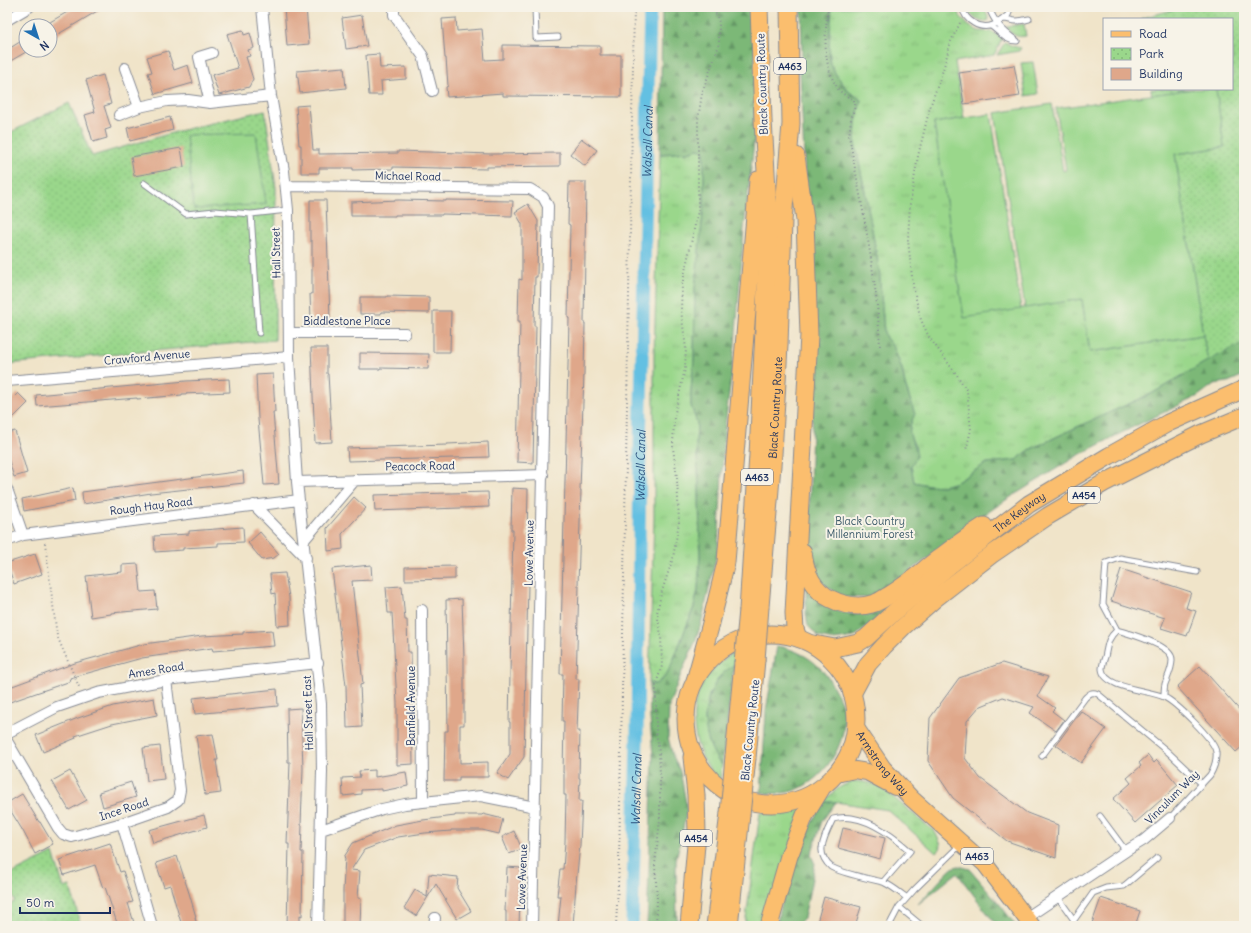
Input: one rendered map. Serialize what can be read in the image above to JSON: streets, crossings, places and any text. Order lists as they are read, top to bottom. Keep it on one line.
{"streets":{"highway":["A463","Black Country Route","A454","The Keyway"],"main road":["Armstrong Way"],"street":["Michael Road","Hall Street","Biddlestone Place","Crawford Avenue","Peacock Road","Rough Hay Road","Lowe Avenue","Ames Road","Banfield Avenue","Hall Street East","Vinculum Way","Ince Road"]},"crossings":[["Michael Road","Hall Street"],["Michael Road","Lowe Avenue"],["Hall Street","Biddlestone Place"],["Hall Street","Crawford Avenue"],["Hall Street","Peacock Road"],["Hall Street","Rough Hay Road"],["Hall Street","Hall Street East"],["Peacock Road","Lowe Avenue"],["Rough Hay Road","Hall Street East"],["Ames Road","Hall Street East"],["Ames Road","Ince Road"],["Armstrong Way","Vinculum Way"]],"water":["Walsall Canal"],"parks":["Black Country Millennium Forest"],"legend":["Road","Park","Building"],"scale_bar":"50 m","north":"bottom right"}
